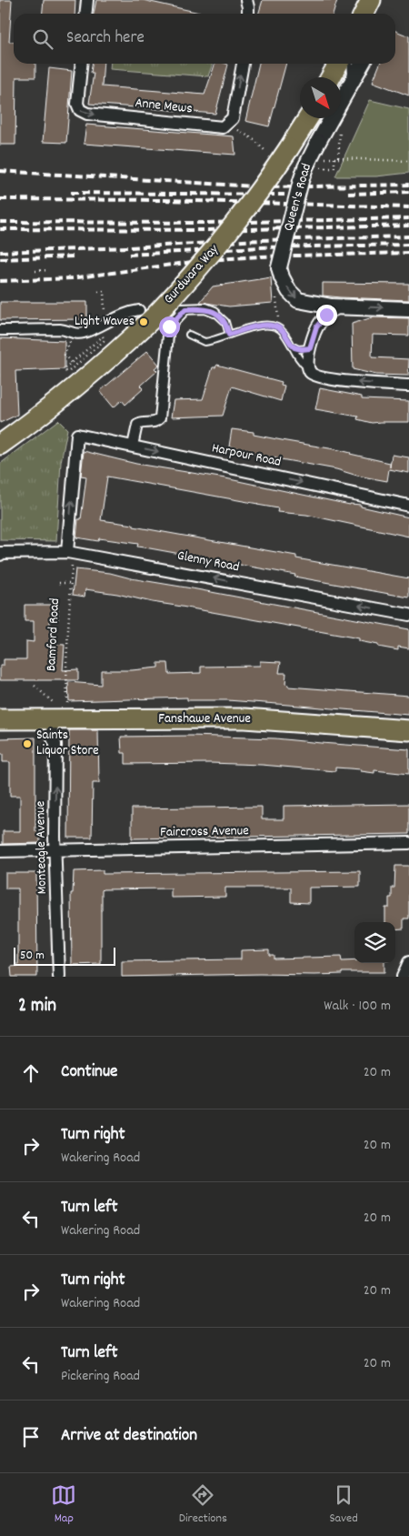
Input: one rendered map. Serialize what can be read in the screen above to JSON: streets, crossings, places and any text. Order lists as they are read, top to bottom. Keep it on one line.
{"streets":{"main road":["Gurdwara Way","Fanshawe Avenue"],"street":["Anne Mews","Queen's Road","Harpour Road","Glenny Road","Faircross Avenue","Monteagle Avenue"],"path":["Bamford Road"]},"crossings":[["Harpour Road","Glenny Road"],["Bamford Road","Fanshawe Avenue"],["Bamford Road","Monteagle Avenue"],["Fanshawe Avenue","Monteagle Avenue"],["Faircross Avenue","Monteagle Avenue"]],"one_way":["Glenny Road","Monteagle Avenue"],"places":["Light Waves","Saints Liquor Store"],"scale_bar":"50 m","north":"bottom right","page":{"search":"Search here","scale":"50 m","heading":["2 min","Walk · 100 m"],"list":[["Continue","20 m"],["Turn right","Wakering Road","20 m"],["Turn left","Wakering Road","20 m"],["Turn right","Wakering Road","20 m"],["Turn left","Pickering Road","20 m"],"Arrive at destination"],"nav":["Map","Directions","Saved"]}}
